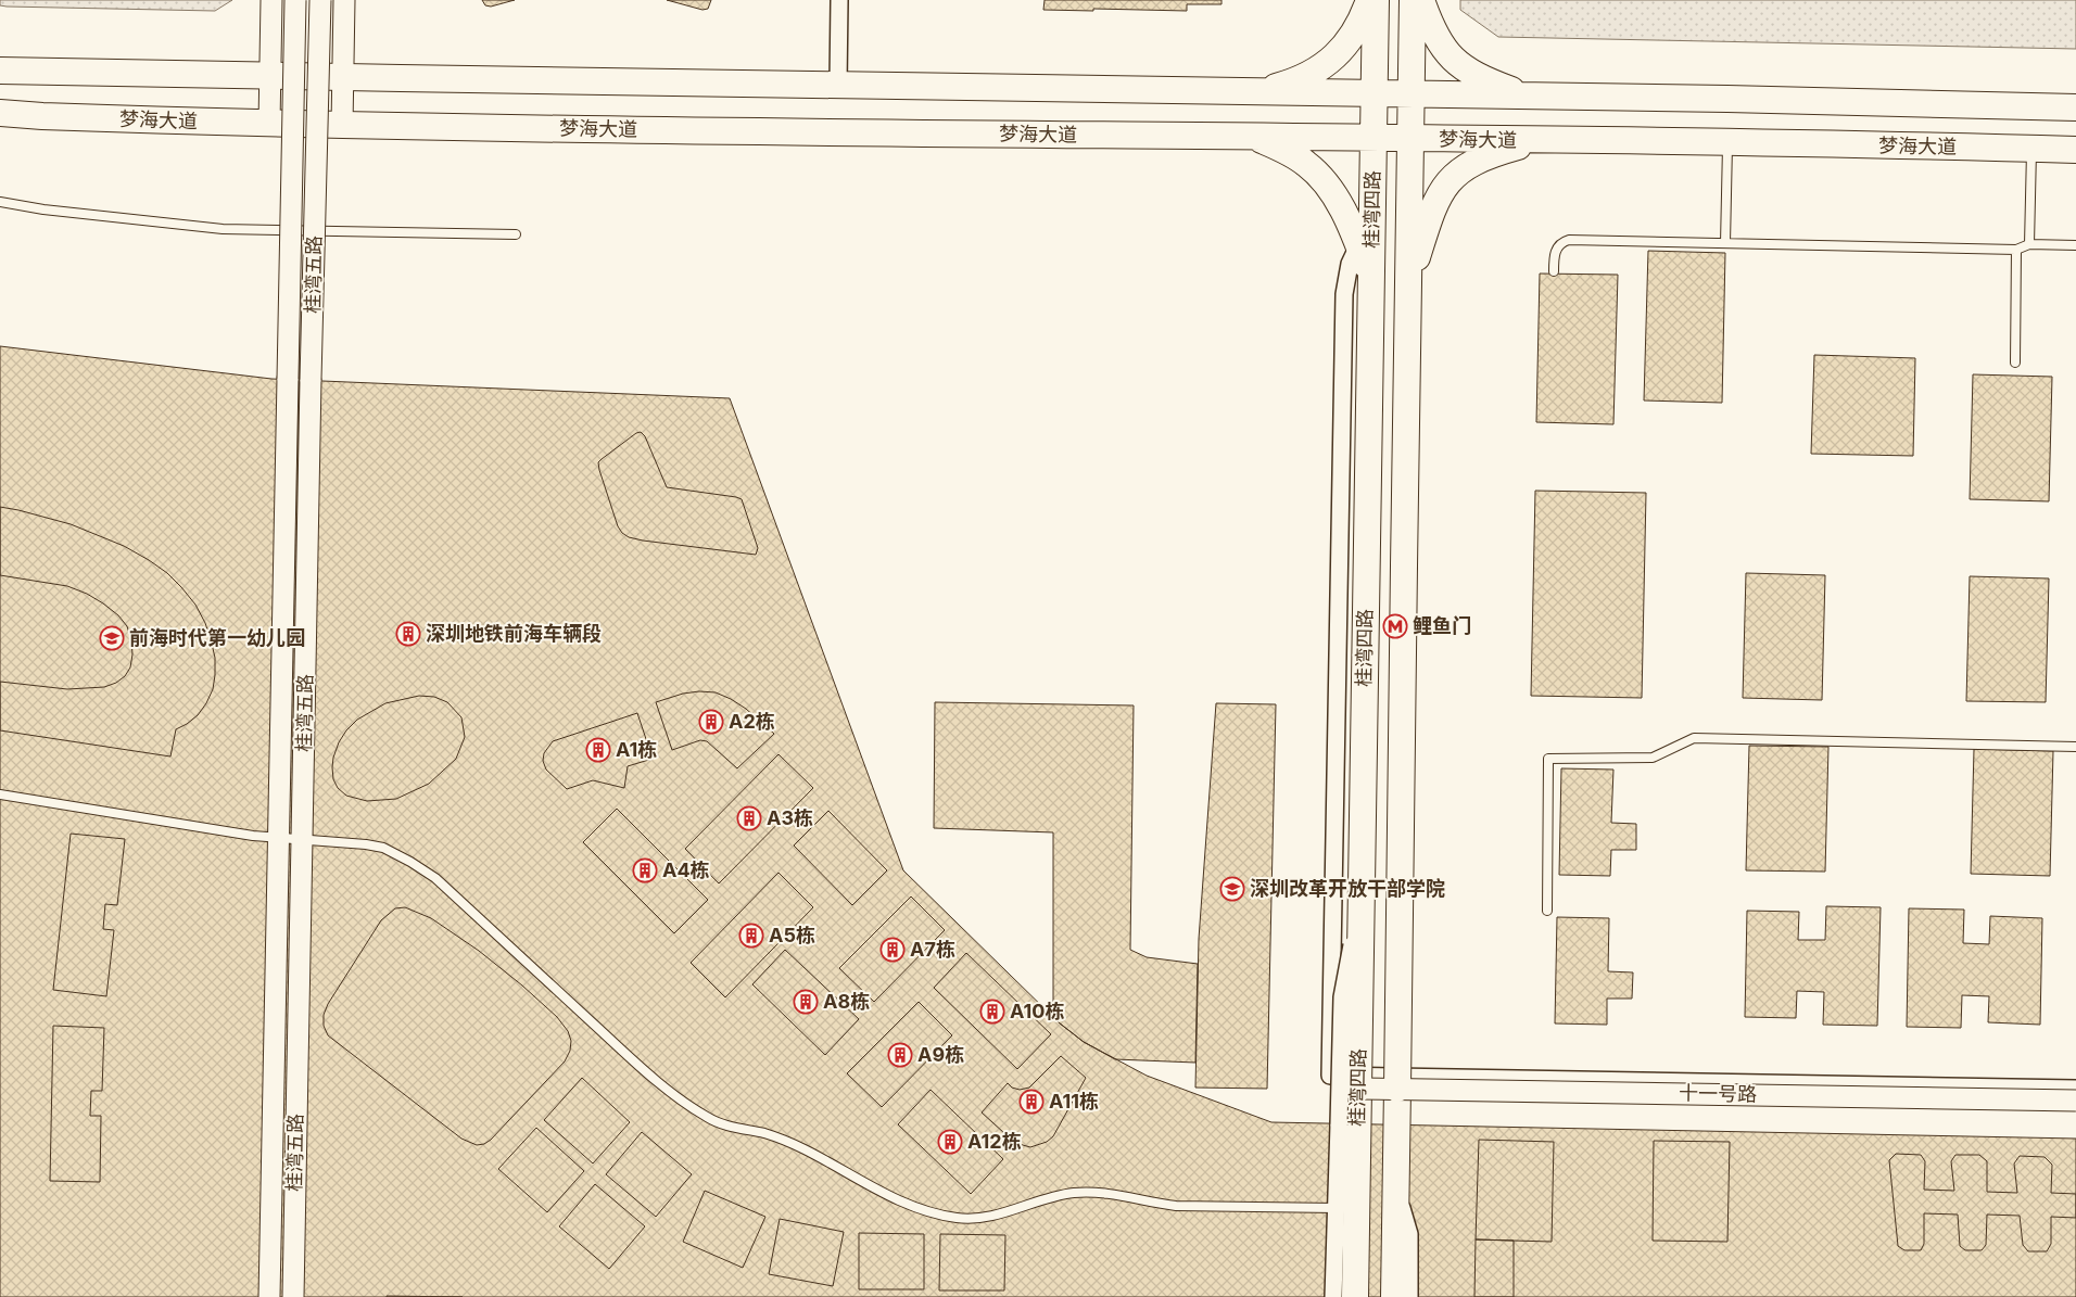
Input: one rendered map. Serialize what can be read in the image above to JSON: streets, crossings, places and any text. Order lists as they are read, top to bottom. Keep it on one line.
{"streets":{"main road":["梦海大道","桂湾四路"],"street":["桂湾五路","十一号路"]},"crossings":[["梦海大道","桂湾四路"],["桂湾四路","十一号路"]],"places":{"metro station":["鲤鱼门"],"building":["深圳地铁前海车辆段","A2栋","A1栋","A3栋","A4栋","A5栋","A7栋","A8栋","A10栋","A9栋","A11栋","A12栋"],"school or university":["前海时代第一幼儿园","深圳改革开放干部学院"]}}
